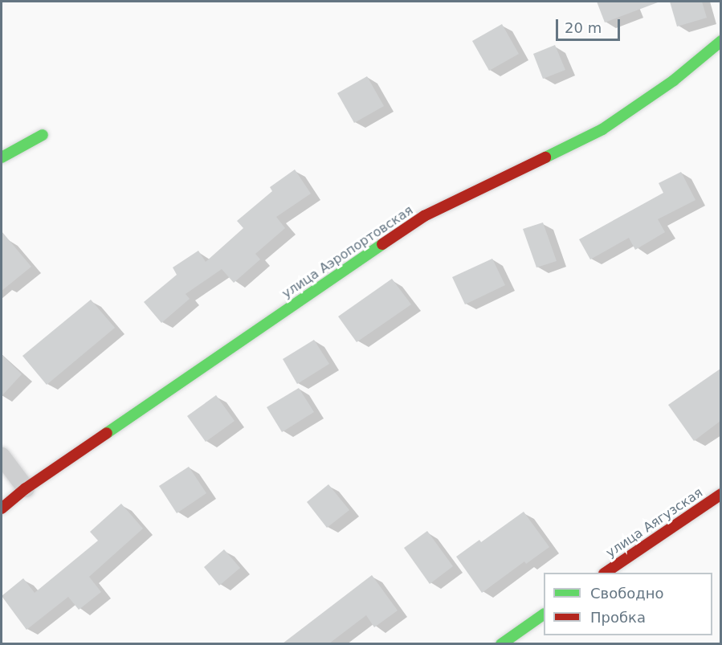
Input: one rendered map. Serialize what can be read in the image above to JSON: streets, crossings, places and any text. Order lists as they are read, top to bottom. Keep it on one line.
{"streets":{"street":["улица Аэропортовская","улица Аягузская"]},"legend":["Свободно","Пробка"],"scale_bar":"20 m"}
